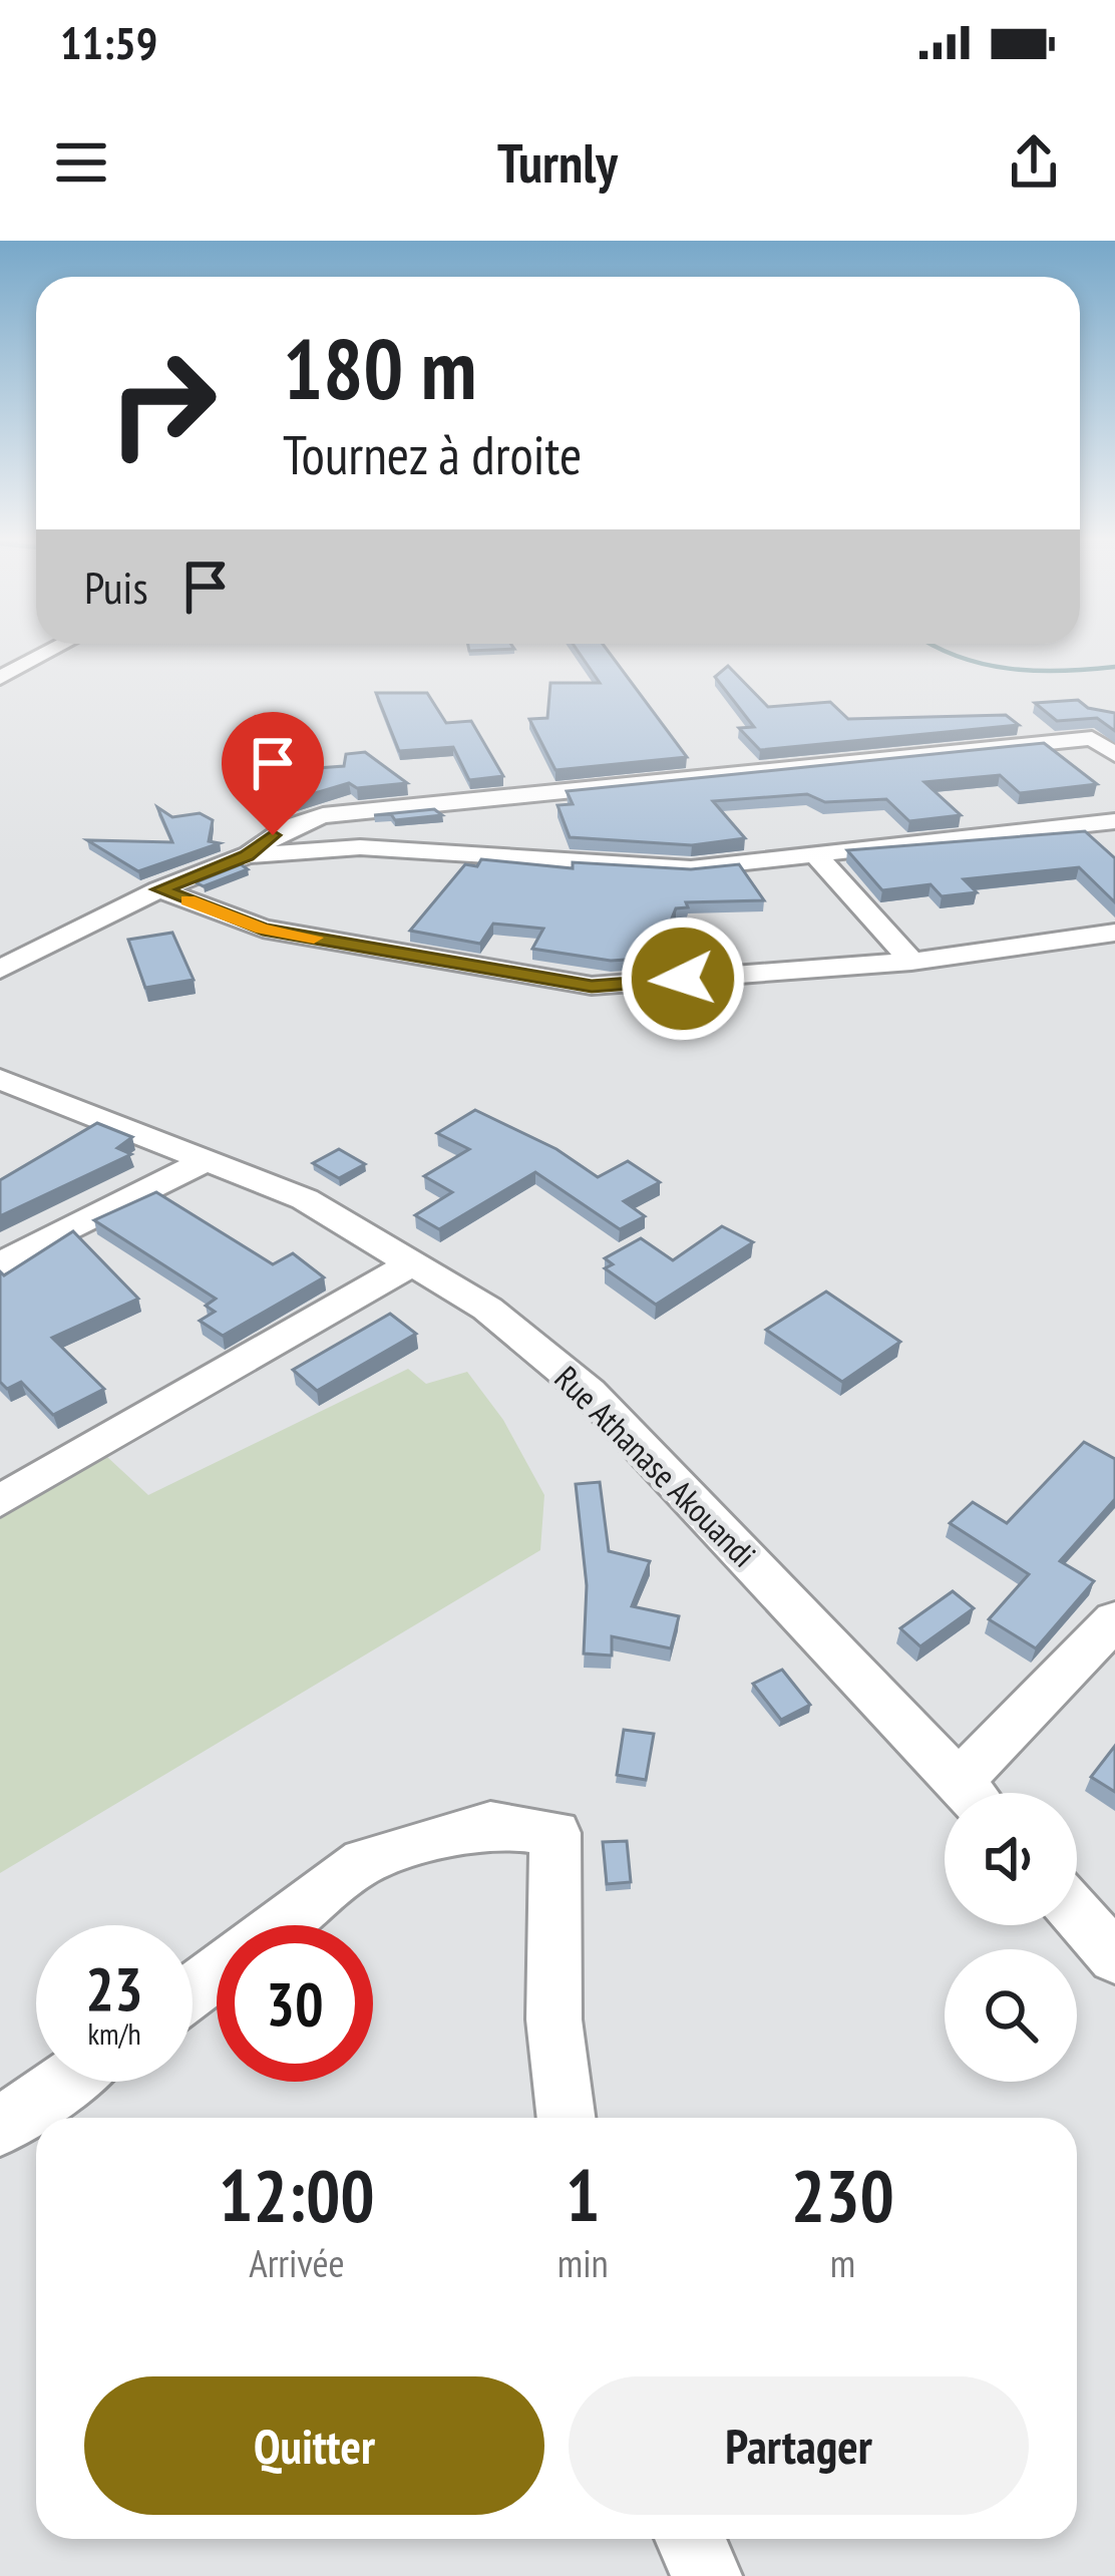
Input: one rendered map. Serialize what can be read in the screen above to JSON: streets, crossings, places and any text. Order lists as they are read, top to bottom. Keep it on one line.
{"streets":{"street":["Rue Athanase Akouandi"]},"page":{"status":"11:59","header":"Turnly","turn":["180 m","Tournez à droite"],"then":"Puis","speed":"23 km/h","limit":"30","eta":["12:00","Arrivée","1","min","230","m"],"buttons":["Quitter","Partager"]}}
